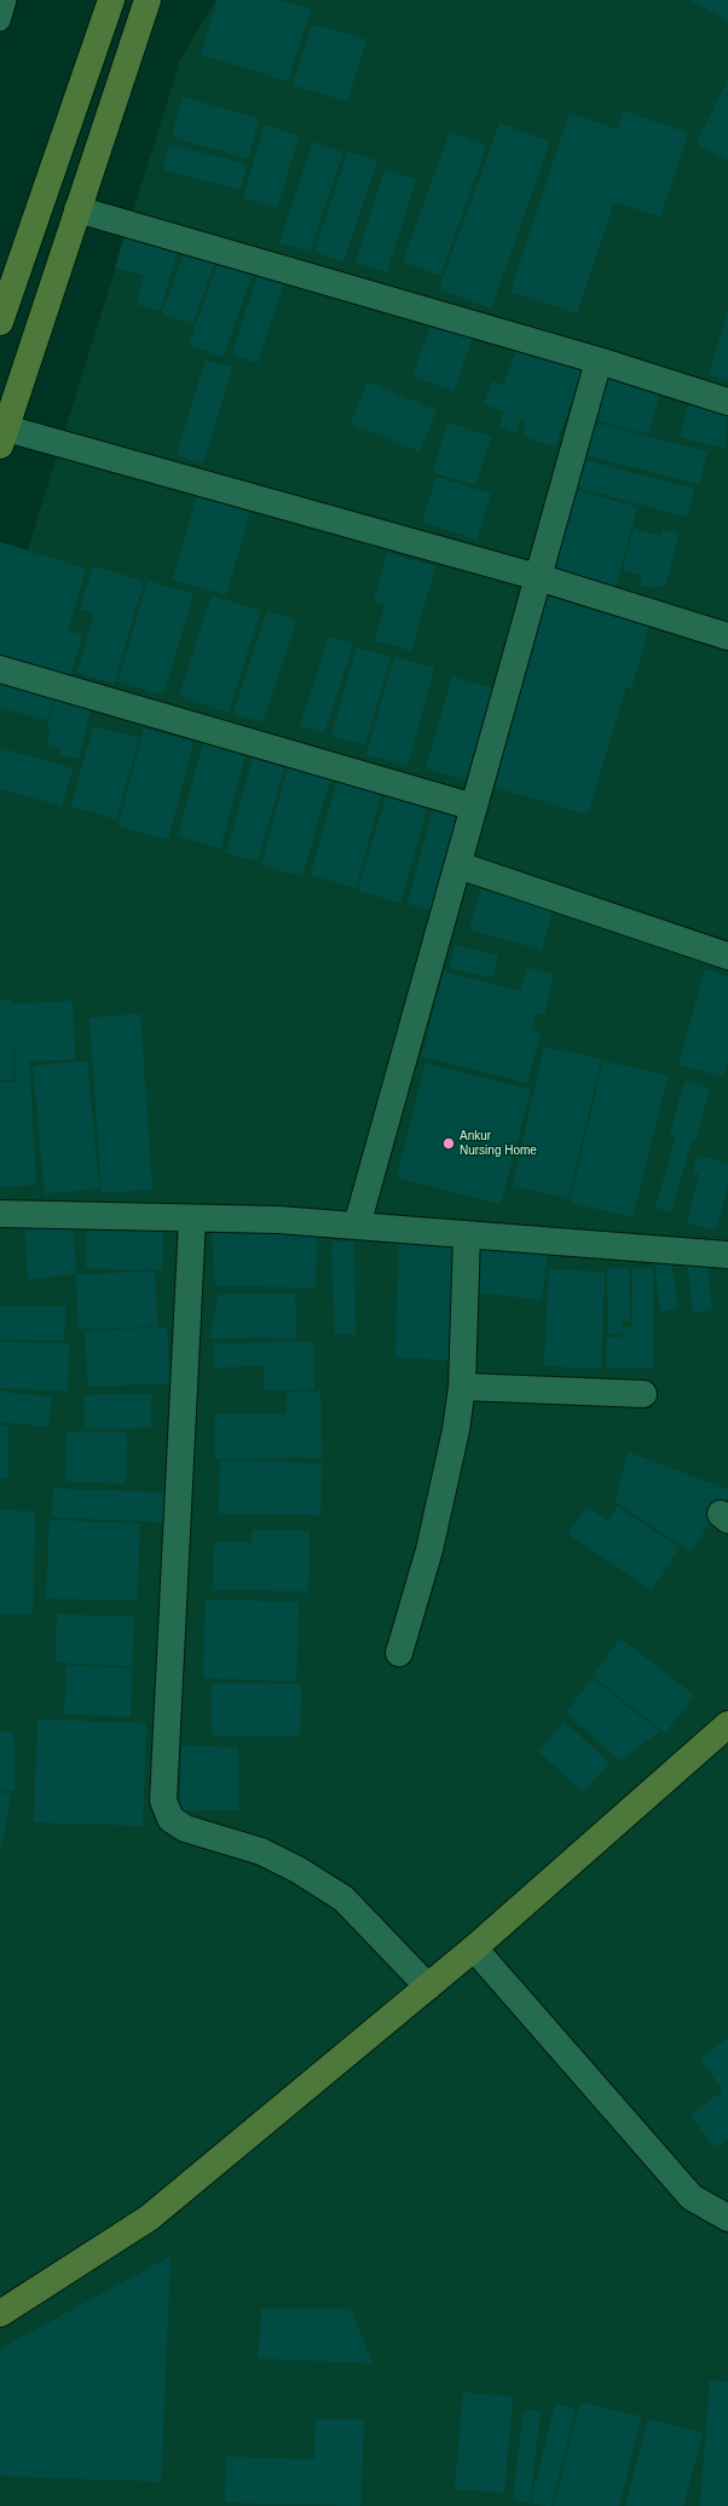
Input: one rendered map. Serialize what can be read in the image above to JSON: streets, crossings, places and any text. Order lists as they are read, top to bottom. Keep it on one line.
{"places":["Ankur Nursing Home"]}
